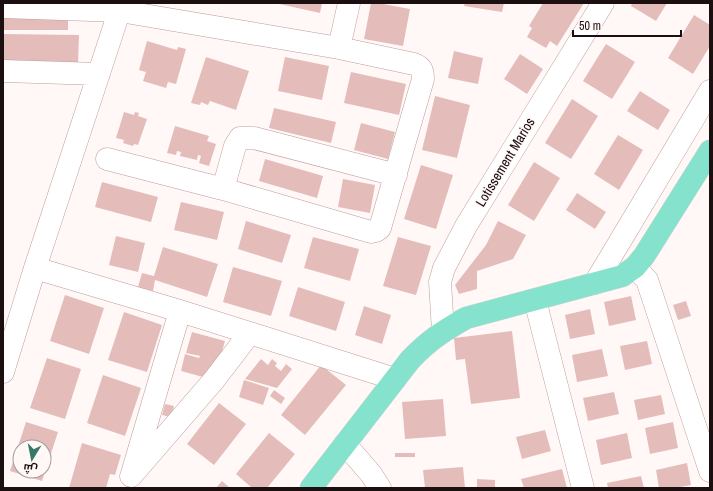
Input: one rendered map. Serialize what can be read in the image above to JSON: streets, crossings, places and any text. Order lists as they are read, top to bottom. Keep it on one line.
{"streets":{"street":["Lotissement Marios"]},"scale_bar":"50 m","north":"bottom"}
